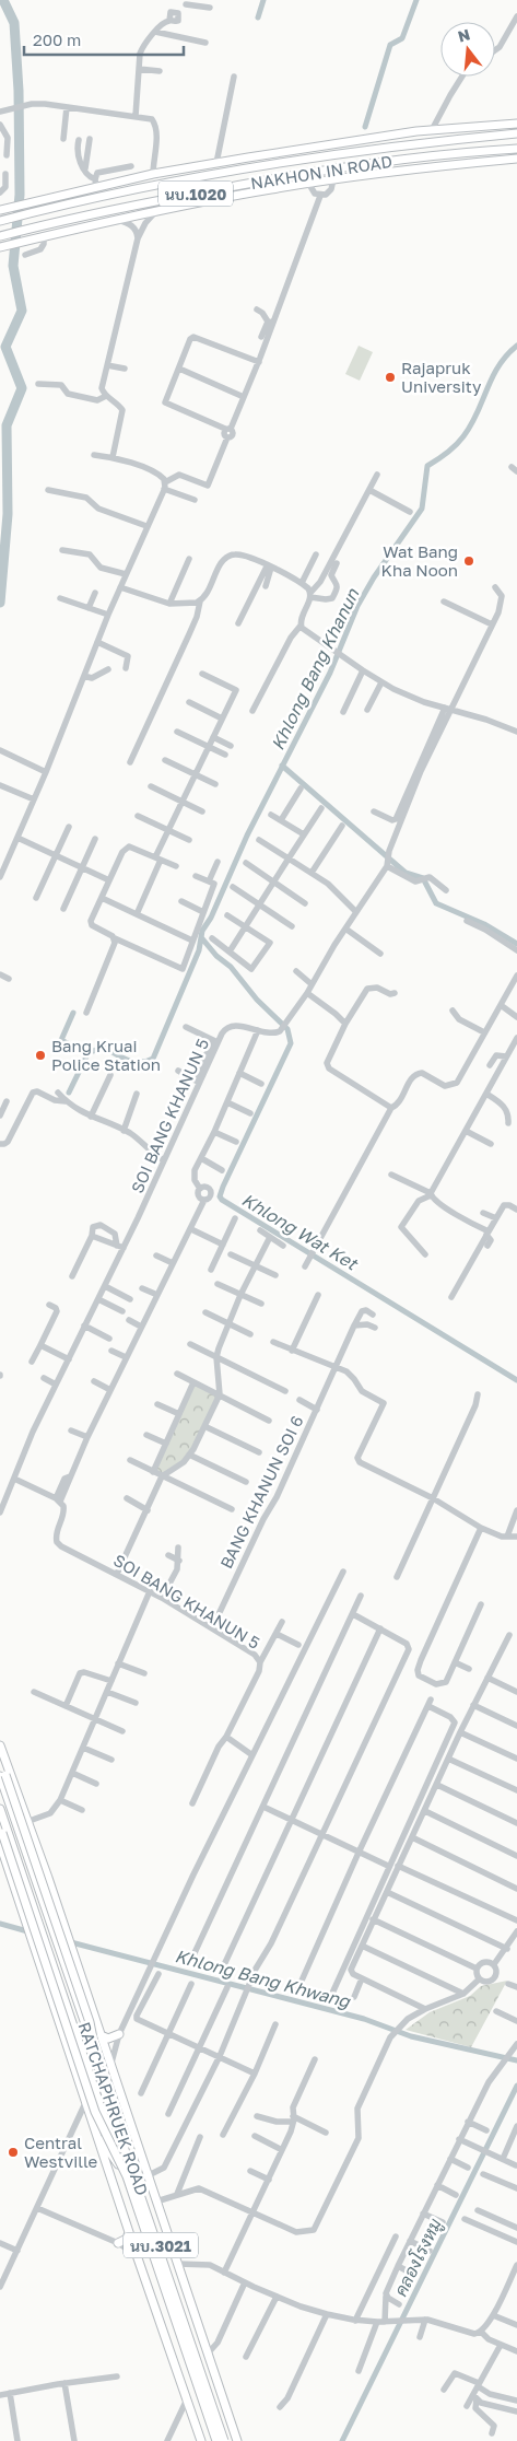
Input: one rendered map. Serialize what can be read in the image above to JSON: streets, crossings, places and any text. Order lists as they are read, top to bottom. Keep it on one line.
{"streets":{"main road":["NAKHON IN ROAD","นบ.1020","RATCHAPHRUEK ROAD","นบ.3021"],"street":["SOI BANG KHANUN 5","BANG KHANUN SOI 6"]},"crossings":[["SOI BANG KHANUN 5","BANG KHANUN SOI 6"]],"water":["Khlong Bang Khanun","Khlong Wat Ket","Khlong Bang Khwang","คลองโรงหมู"],"places":["Rajapruk University","Wat Bang Kha Noon","Bang Kruai Police Station","Central Westville"],"scale_bar":"200 m","north":"top"}
